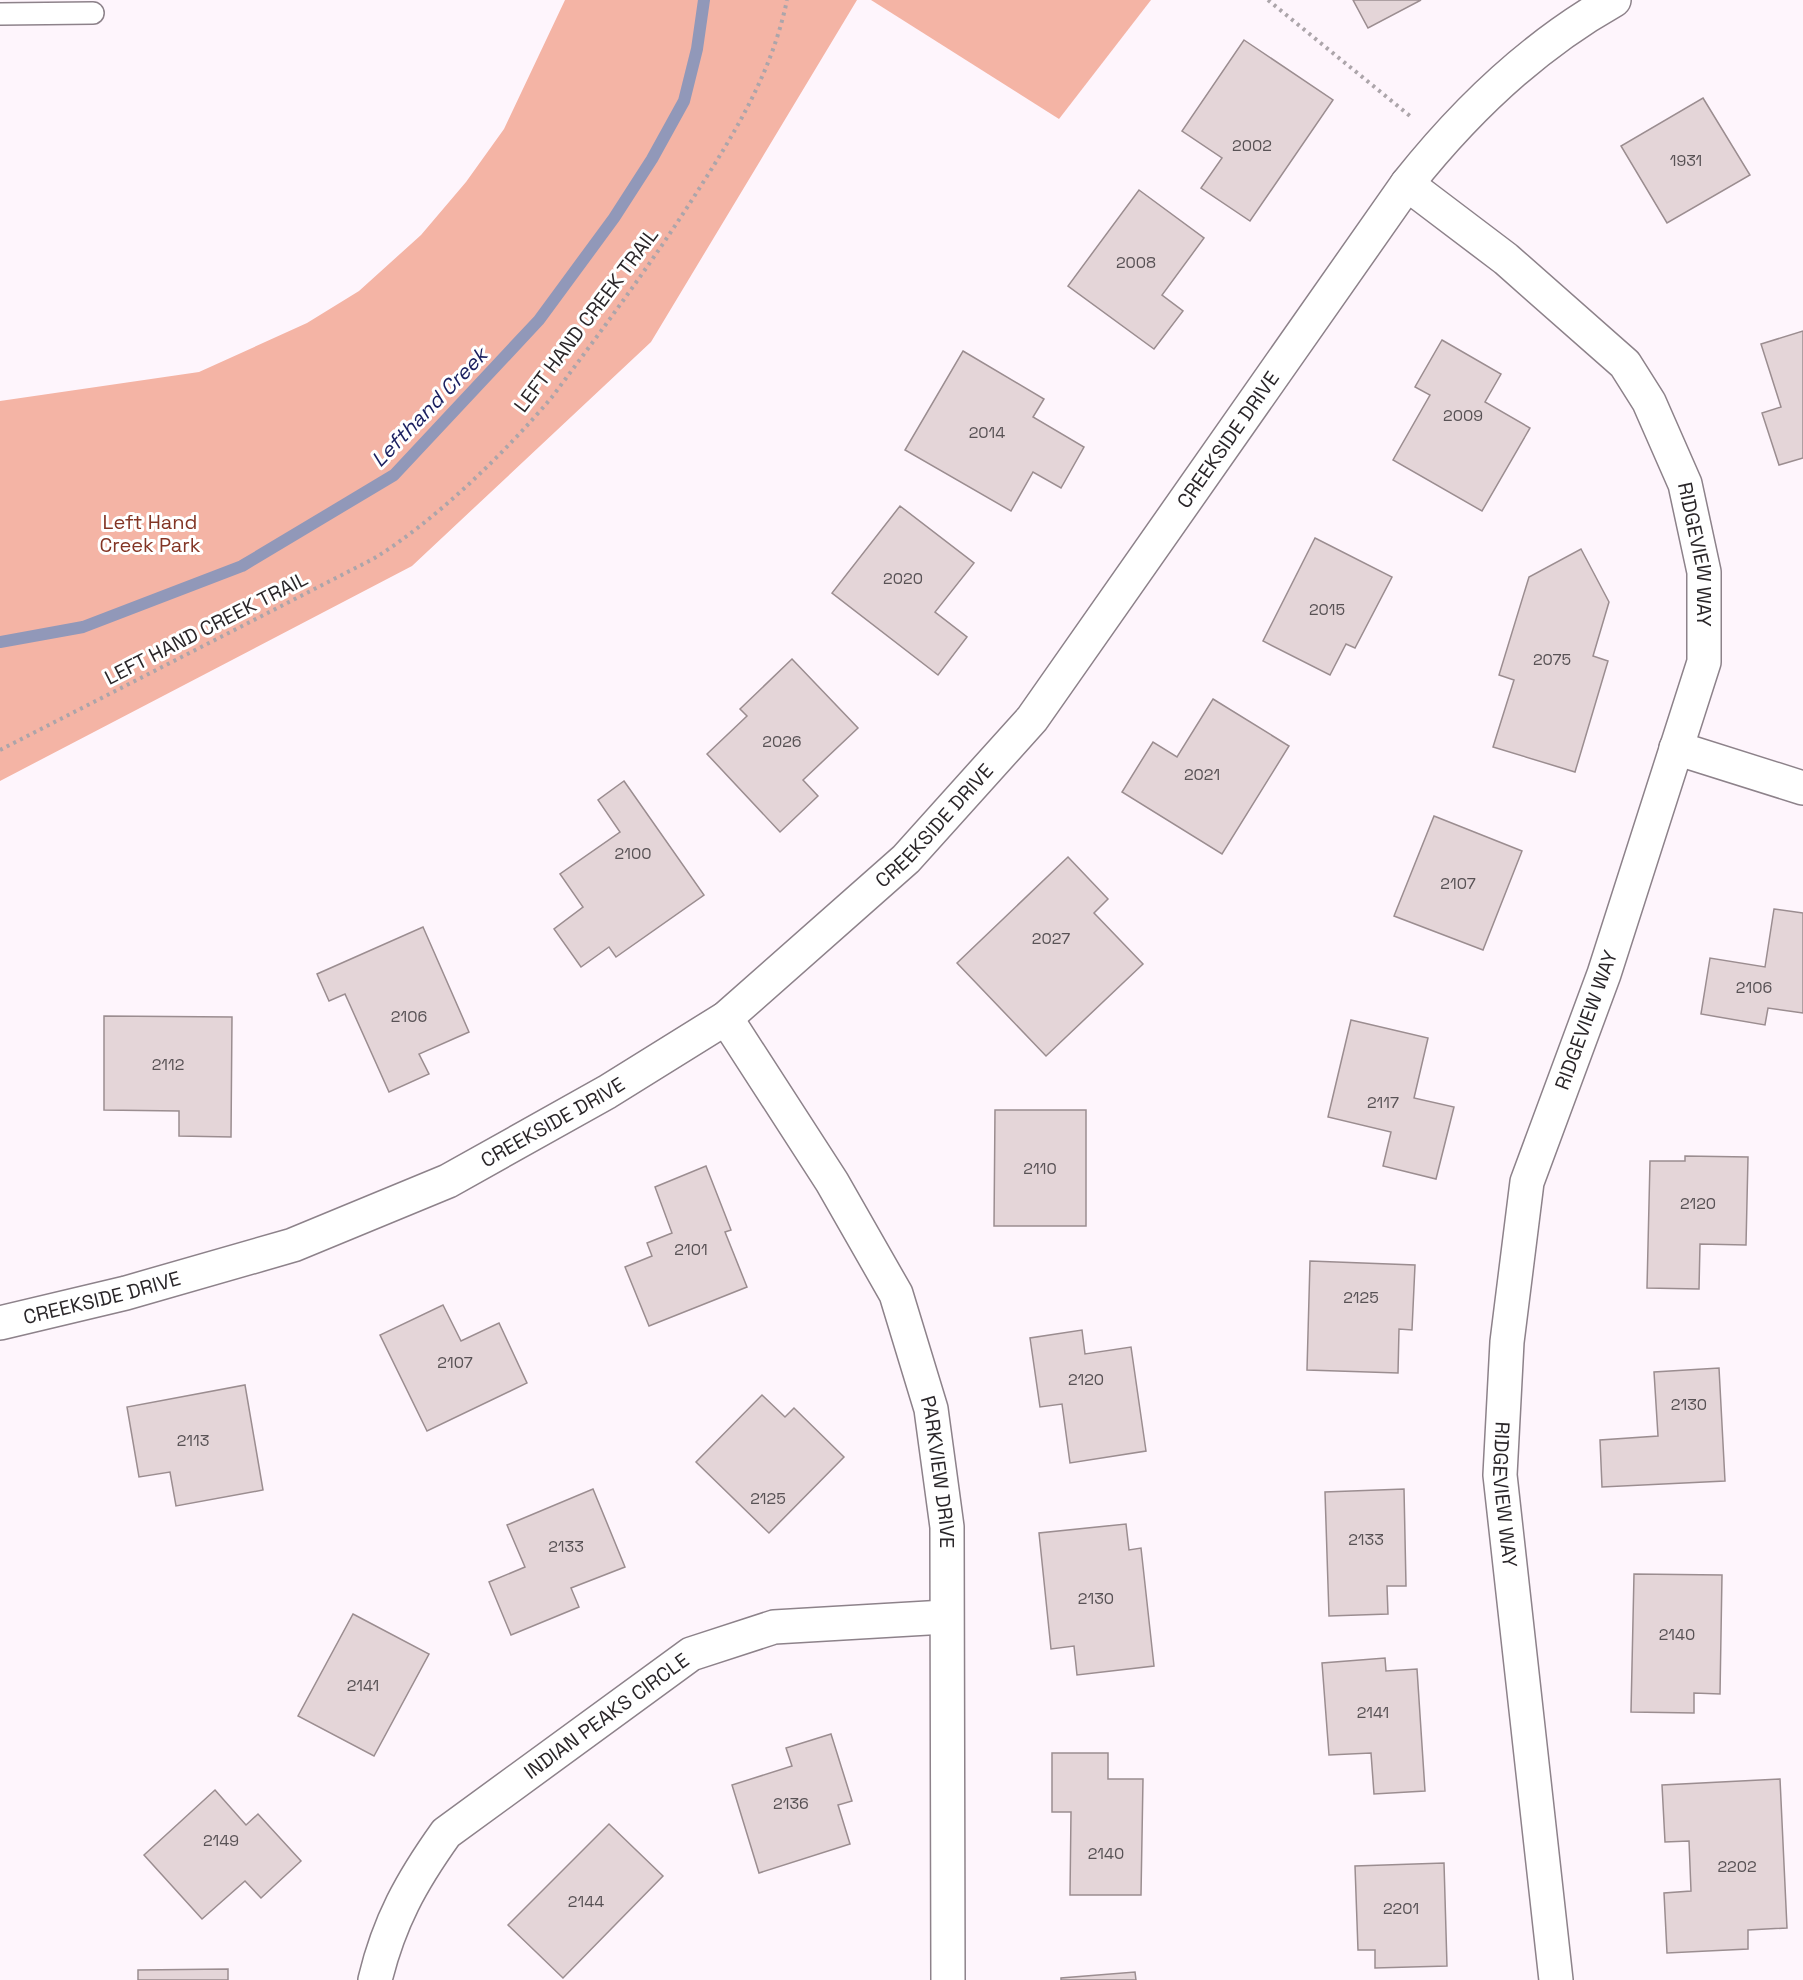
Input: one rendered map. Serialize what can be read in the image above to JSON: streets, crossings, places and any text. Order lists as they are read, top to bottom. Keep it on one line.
{"streets":{"street":["CREEKSIDE DRIVE","RIDGEVIEW WAY","PARKVIEW DRIVE","INDIAN PEAKS CIRCLE"],"path":["LEFT HAND CREEK TRAIL"]},"crossings":[["CREEKSIDE DRIVE","RIDGEVIEW WAY"],["CREEKSIDE DRIVE","PARKVIEW DRIVE"],["PARKVIEW DRIVE","INDIAN PEAKS CIRCLE"]],"water":["Lefthand Creek"],"parks":["Left Hand Creek Park"],"house_numbers":["2002","1931","2008","2009","2014","2020","2015","2075","2026","2021","2100","2107","2027","2106","2106","2112","2117","2110","2120","2101","2125","2107","2120","2130","2113","2125","2133","2133","2130","2140","2141","2141","2136","2149","2140","2202","2144","2201"]}
